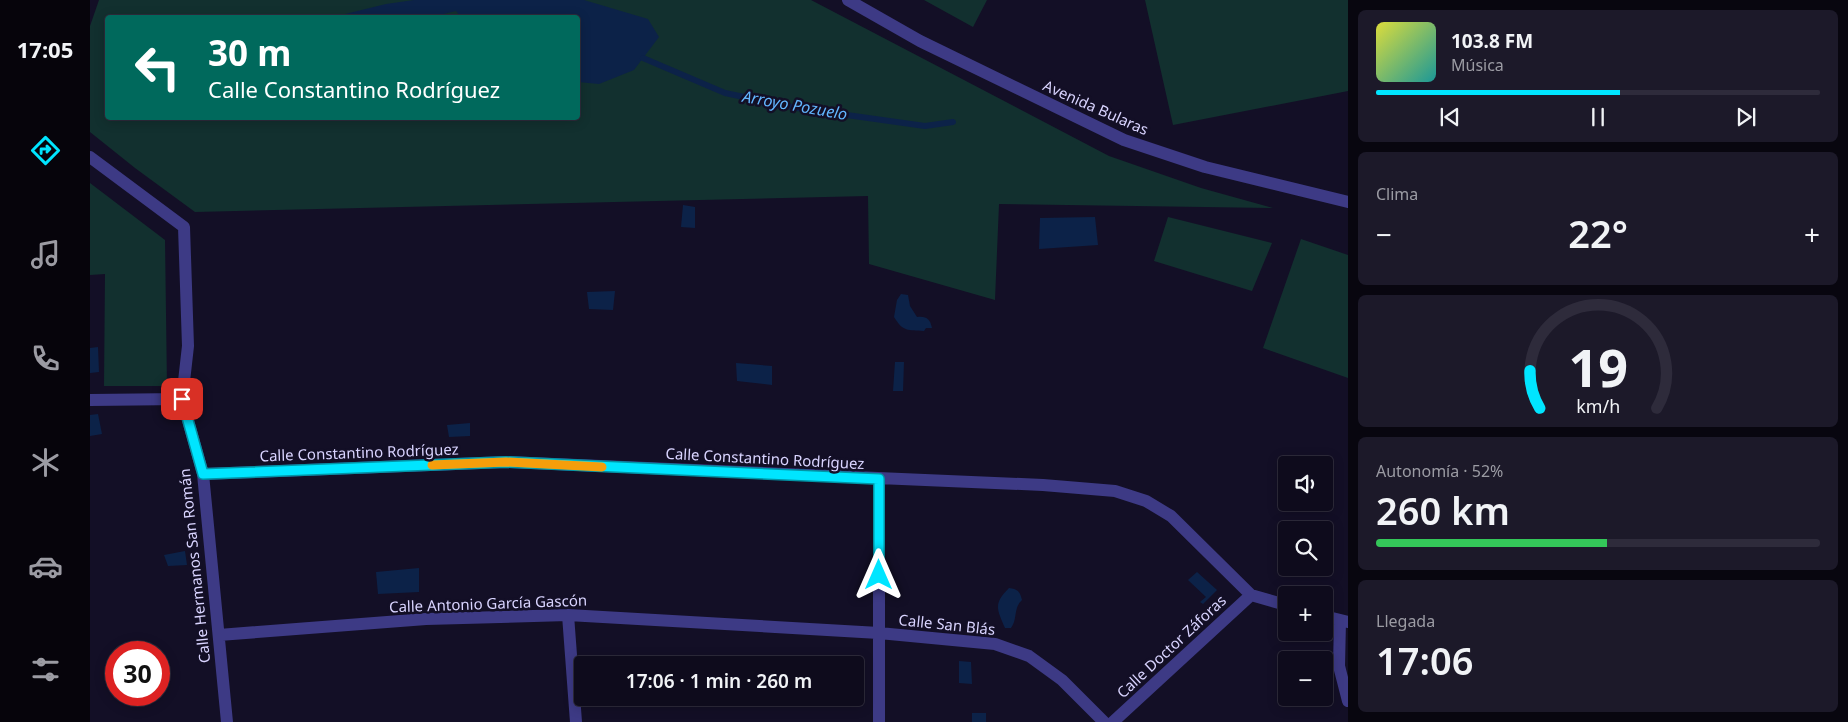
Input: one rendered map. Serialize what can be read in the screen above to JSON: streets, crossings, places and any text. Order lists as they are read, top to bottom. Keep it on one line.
{"streets":{"street":["Avenida Bularas","Calle Constantino Rodríguez","Calle Hermanos San Román","Calle Antonio García Gascón","Calle San Blás","Calle Doctor Záforas"]},"crossings":[["Calle Constantino Rodríguez","Calle Hermanos San Román"],["Calle Constantino Rodríguez","Calle Doctor Záforas"],["Calle Hermanos San Román","Calle Antonio García Gascón"],["Calle Antonio García Gascón","Calle San Blás"]],"water":["Arroyo Pozuelo"],"page":{"tabs":"17:05","turn":["30 m","Calle Constantino Rodríguez"],"song":["103.8 FM","Música"],"tile":["Clima",["Autonomía · 52%","260 km"],["Llegada","17:06"]],"heat":["−","22°","+"],"map_buttons":["+","−"],"limit":"30","trip":"17:06 · 1 min · 260 m","gauge":["19","km/h"]}}
